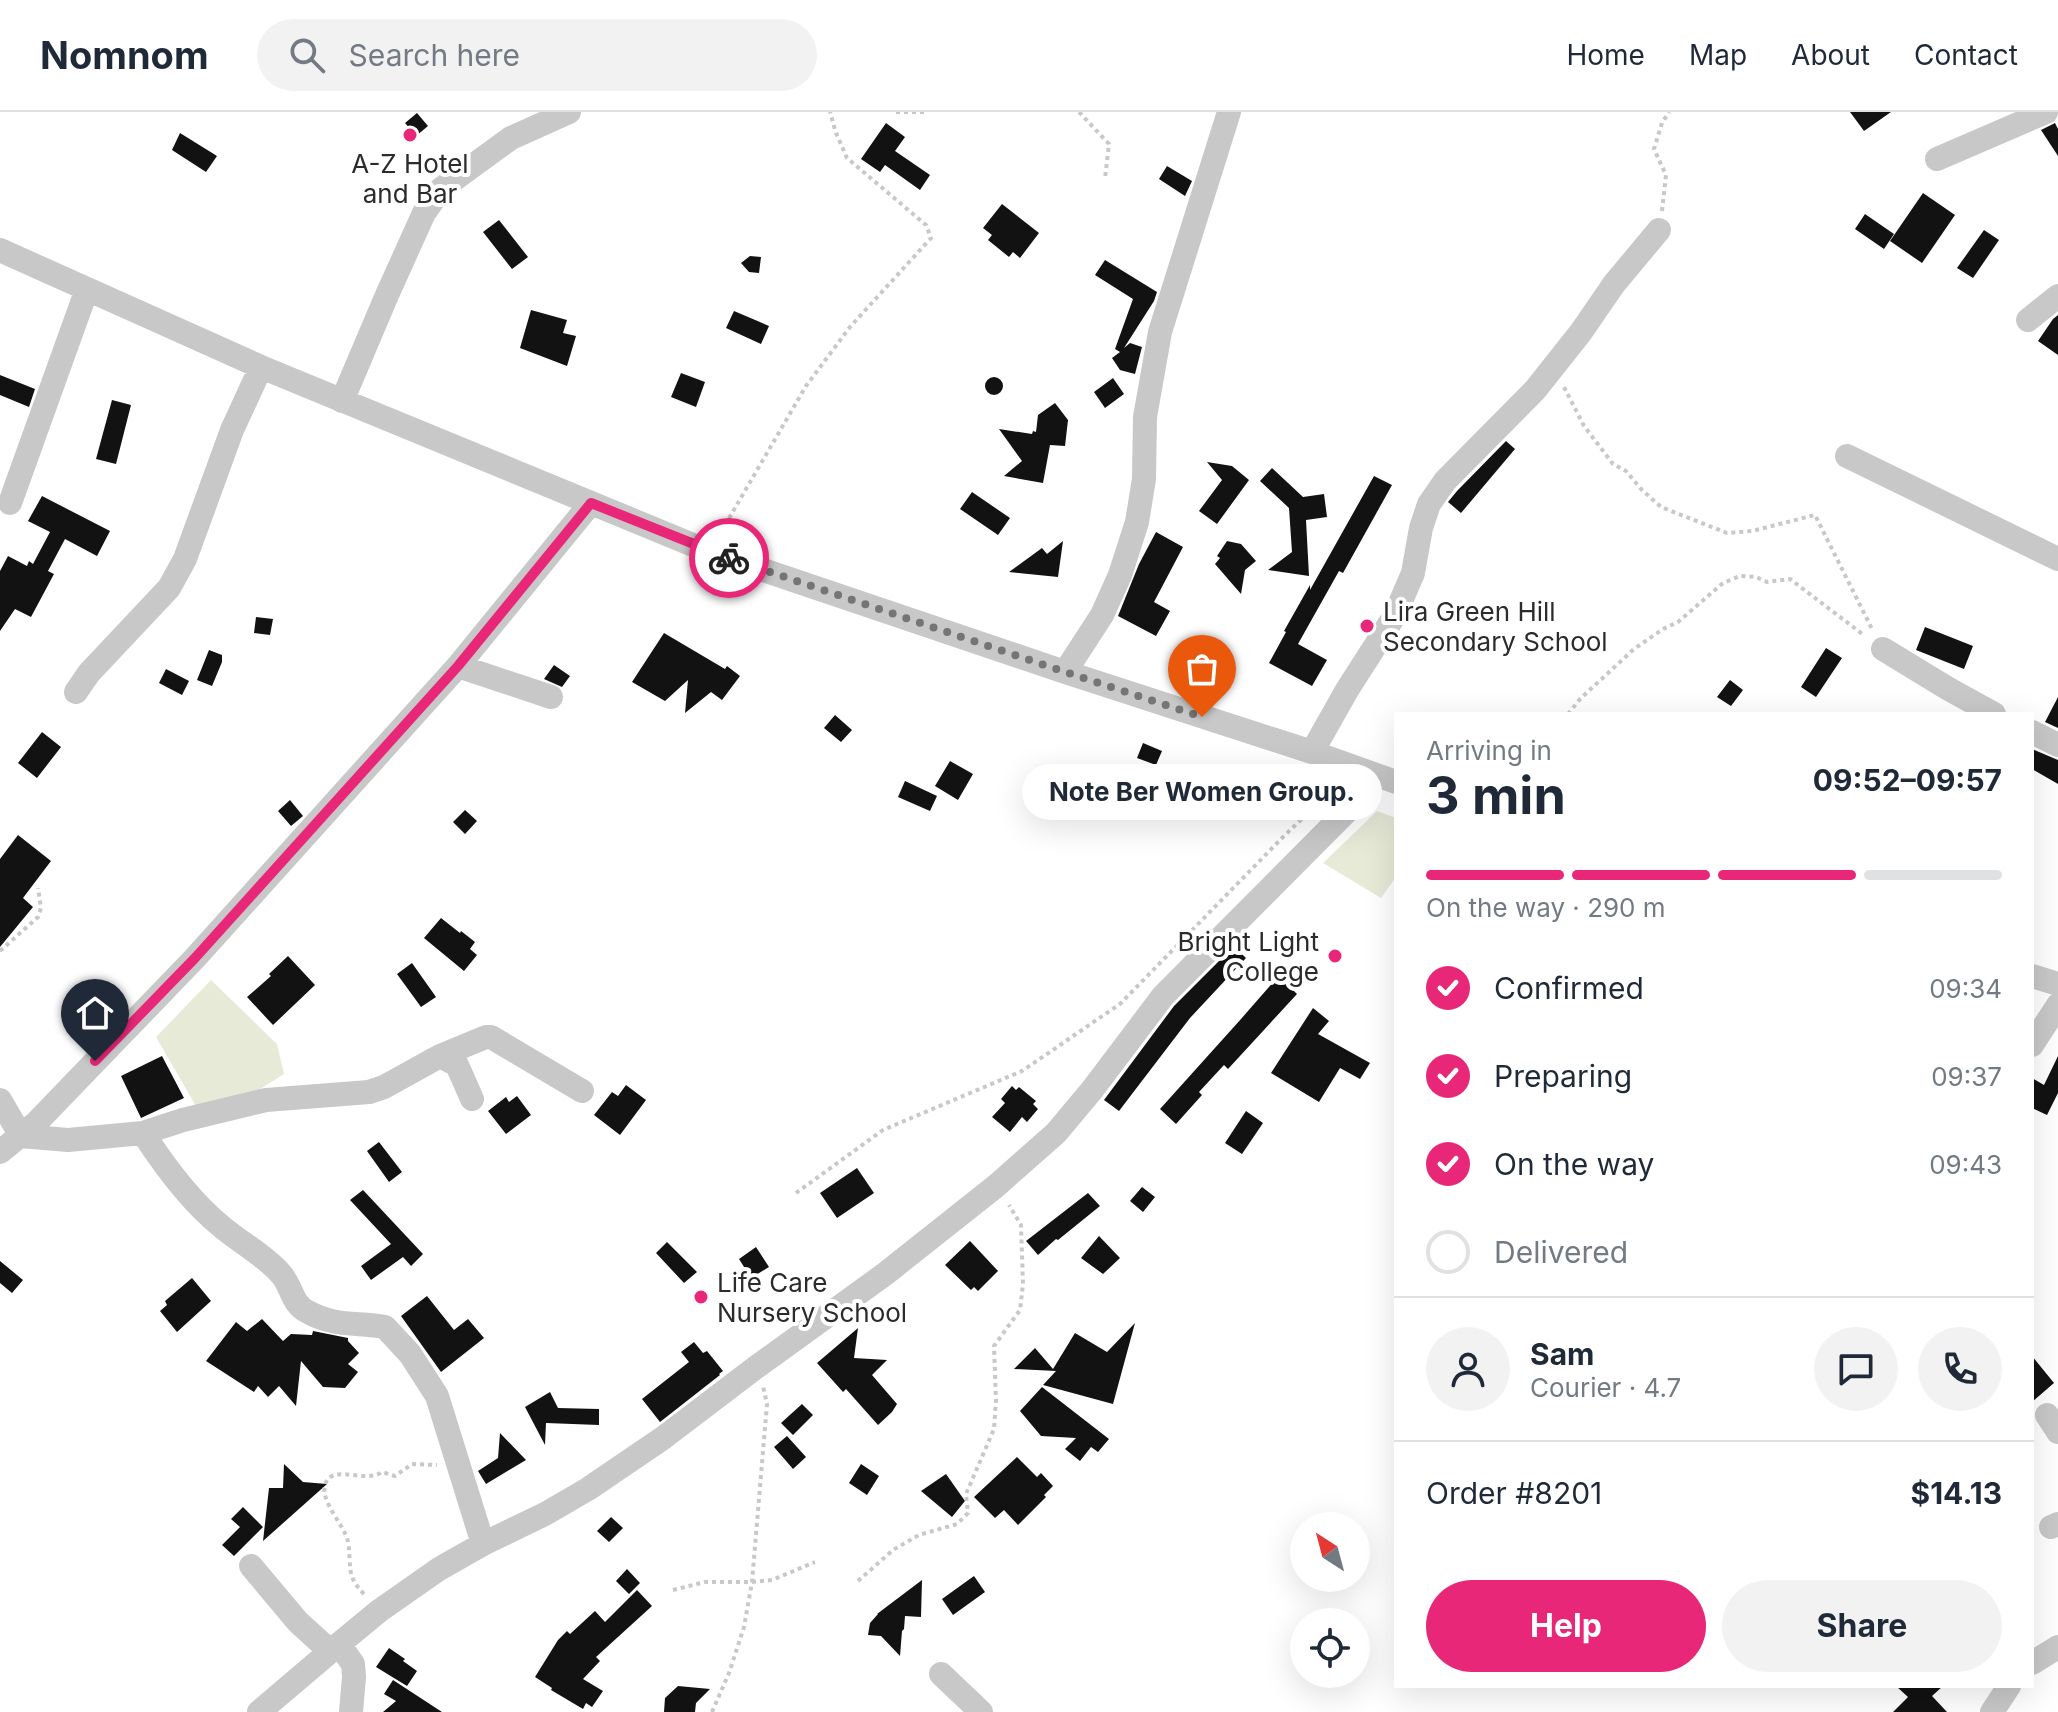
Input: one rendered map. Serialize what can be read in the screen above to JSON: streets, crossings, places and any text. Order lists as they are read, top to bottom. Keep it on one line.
{"places":["A-Z Hotel and Bar","Lira Green Hill Secondary School","Note Ber Women Group.","Bright Light College","Life Care Nursery School"],"north":"top left","page":{"header":"Nomnom","search":"Search here","nav":["Home","Map","About","Contact"],"heading":["3 min","Arriving in","09:52–09:57"],"panel":["Sam","Courier · 4.7","Order #8201","$14.13"],"bubble":"Note Ber Women Group.","bar":"On the way · 290 m","list":[["Confirmed","09:34"],["Preparing","09:37"],["On the way","09:43"],"Delivered"],"buttons":["Help","Share"]}}
